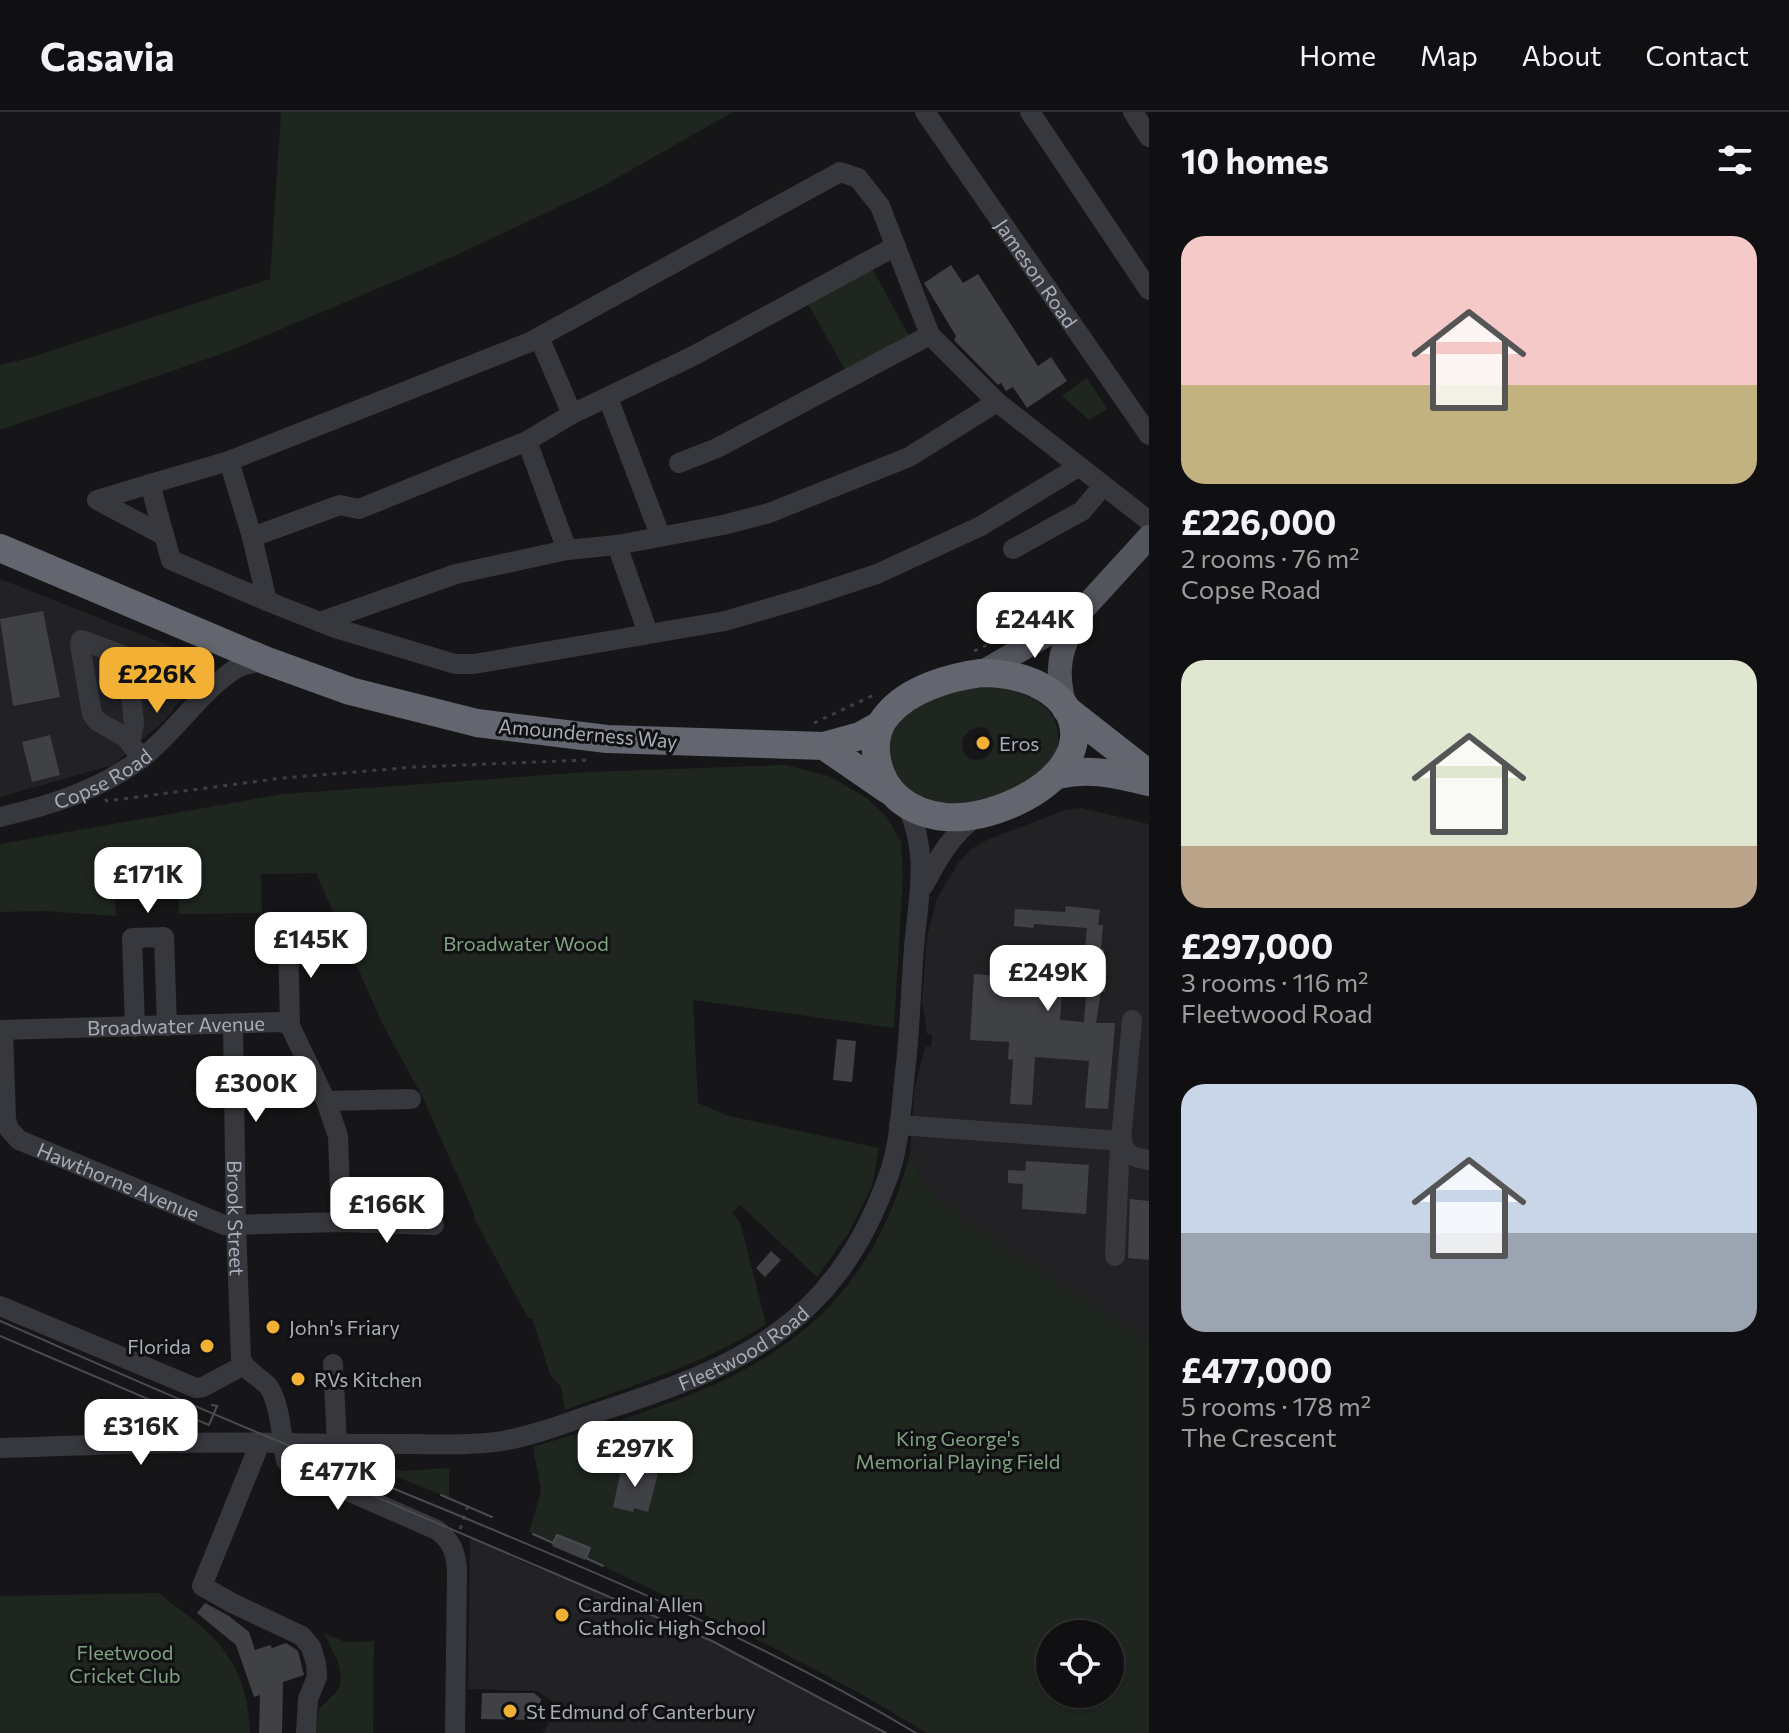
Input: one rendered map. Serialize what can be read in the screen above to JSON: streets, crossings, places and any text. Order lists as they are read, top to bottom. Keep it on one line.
{"streets":{"highway":["Amounderness Way"],"street":["Jameson Road","Copse Road","Broadwater Avenue","Hawthorne Avenue","Brook Street","Fleetwood Road"]},"crossings":[["Amounderness Way","Copse Road"],["Amounderness Way","Fleetwood Road"],["Broadwater Avenue","Hawthorne Avenue"],["Broadwater Avenue","Brook Street"],["Hawthorne Avenue","Brook Street"]],"parks":["Broadwater Wood","King George's Memorial Playing Field","Fleetwood Cricket Club"],"places":["Eros","John's Friary","Florida","RVs Kitchen","Cardinal Allen Catholic High School","St Edmund of Canterbury"],"page":{"header":"Casavia","nav":["Home","Map","About","Contact"],"heading":"10 homes","list":[{"name":"£226,000","note":"2 rooms · 76 m² · Copse Road"},{"name":"£297,000","note":"3 rooms · 116 m² · Fleetwood Road"},{"name":"£477,000","note":"5 rooms · 178 m² · The Crescent"}],"price":["£244K","£226K","£171K","£145K","£249K","£300K","£166K","£316K","£297K","£477K"]}}
